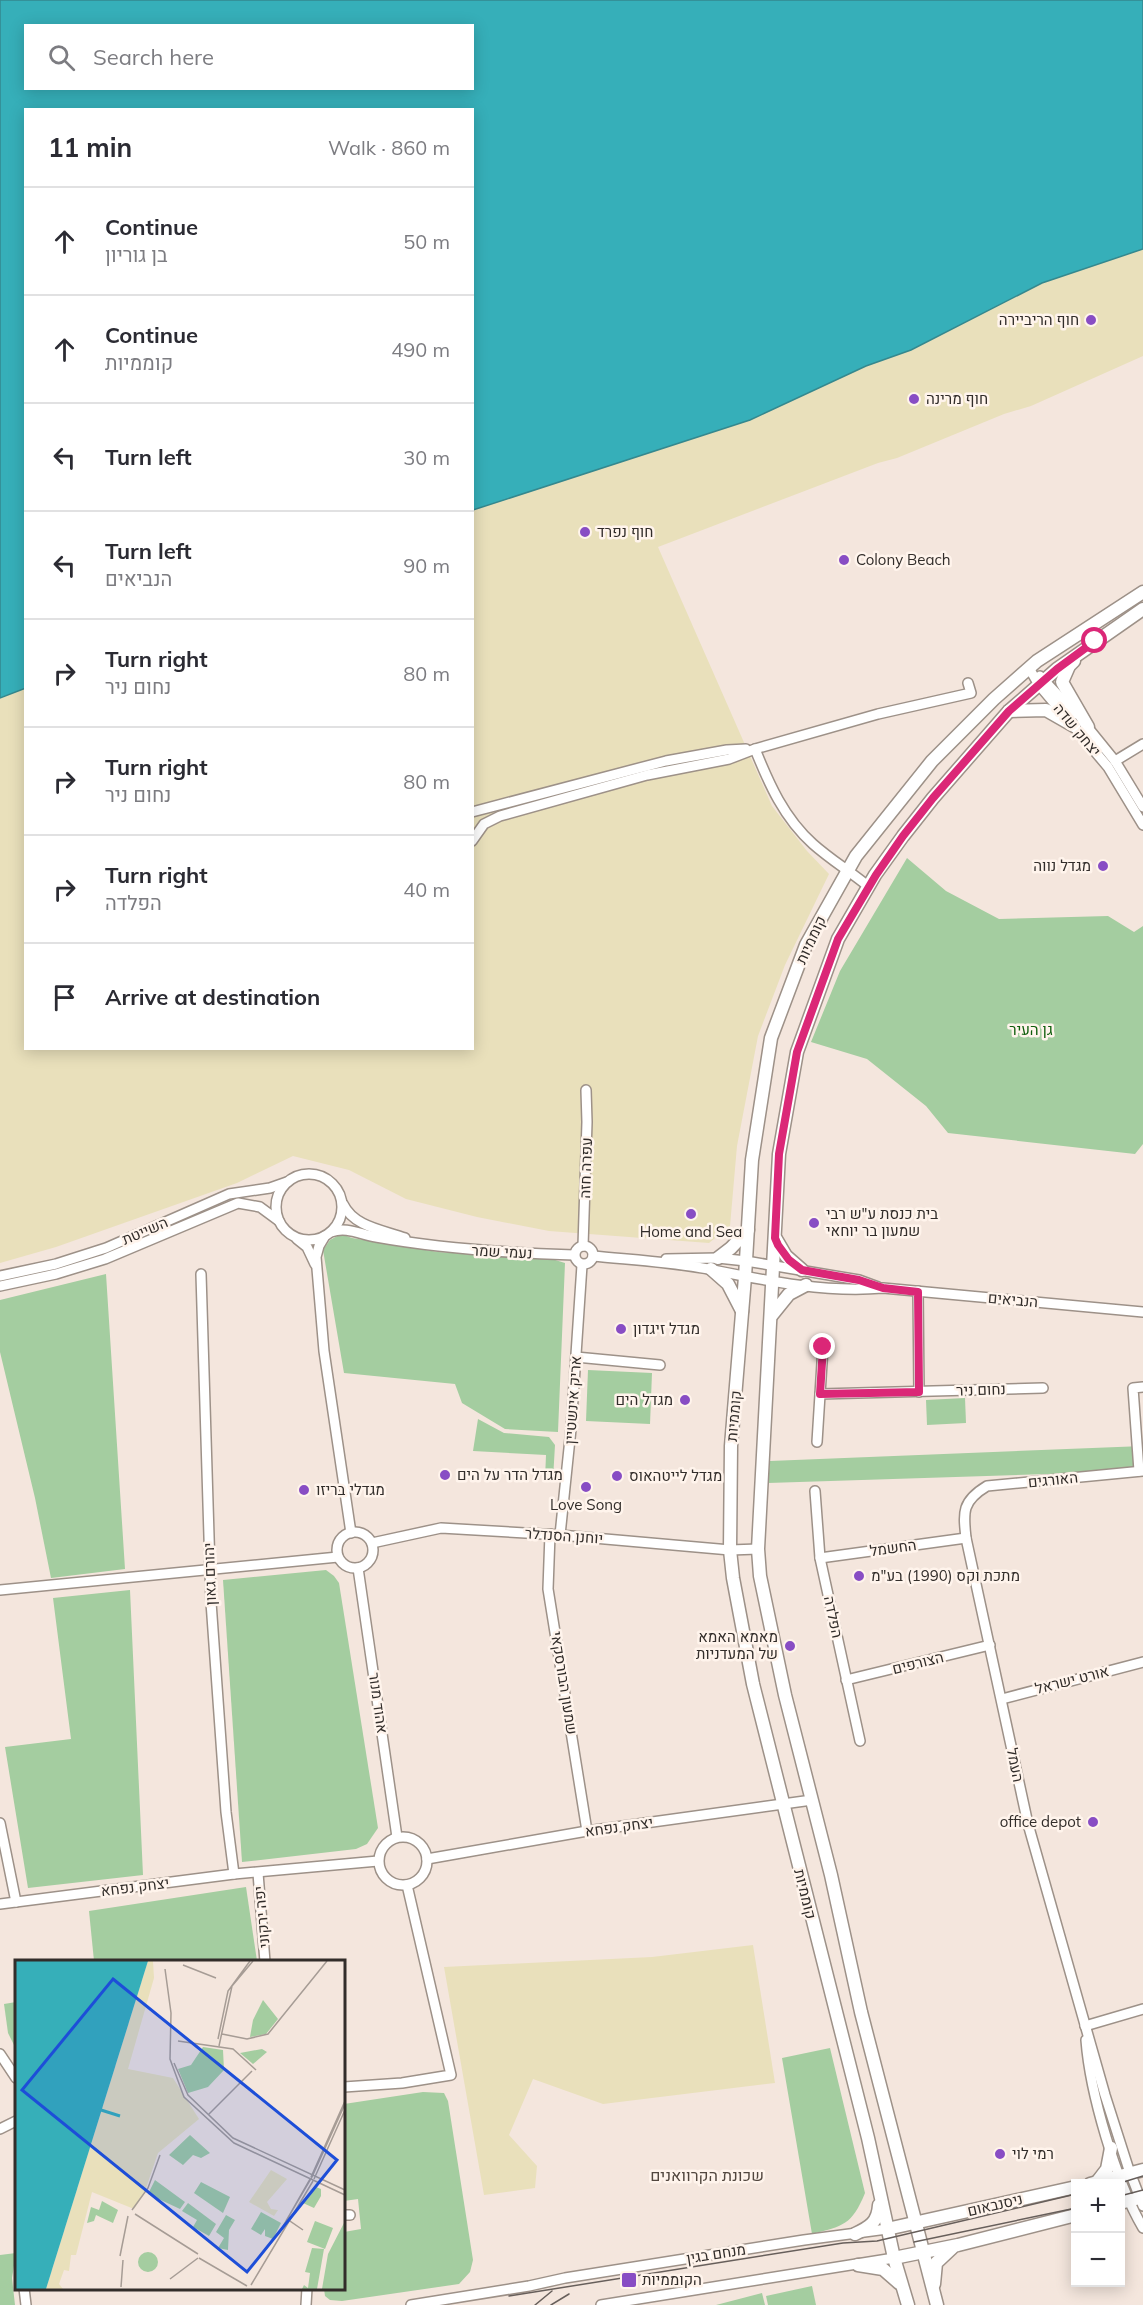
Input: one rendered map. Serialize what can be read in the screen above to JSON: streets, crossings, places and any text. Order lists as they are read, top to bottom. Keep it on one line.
{"streets":{"main road":["קוממיות","ניסנבאום","מנחם בגין"],"street":["יצחק שדה","עפרה חזה","השייטת","נעמי שמר","הנביאים","נחום ניר","אריק אינשטיין","האורגים","יוחנן הסנדלר","החשמל","יהורם גאון","הפלדה","הצורפים","אורט ישראל","שמעון הבורסקאי","אהוד מנור","העמל","יצחק נפחא","יפה ירקוני"]},"crossings":[["יצחק שדה","קוממיות"],["קוממיות","הנביאים"],["קוממיות","יוחנן הסנדלר"],["קוממיות","יצחק נפחא"],["קוממיות","ניסנבאום"],["קוממיות","מנחם בגין"],["עפרה חזה","נעמי שמר"],["עפרה חזה","אריק אינשטיין"],["השייטת","נעמי שמר"],["נעמי שמר","אריק אינשטיין"],["אריק אינשטיין","יוחנן הסנדלר"],["האורגים","העמל"],["יוחנן הסנדלר","שמעון הבורסקאי"],["יוחנן הסנדלר","אהוד מנור"],["החשמל","הפלדה"],["החשמל","העמל"],["יהורם גאון","יצחק נפחא"],["הפלדה","הצורפים"],["הצורפים","העמל"],["אורט ישראל","העמל"],["שמעון הבורסקאי","יצחק נפחא"],["אהוד מנור","יצחק נפחא"],["יצחק נפחא","יפה ירקוני"],["ניסנבאום","מנחם בגין"]],"districts":["שכונת הקרוואנים"],"parks":["גן העיר"],"places":{"other":["חוף הריביירה","חוף מרינה","חוף נפרד","Colony Beach","מגדל נווה","Home and Sea","בית כנסת ע\"ש רבי שמעון בר יוחאי","מגדל זיגדון","מגדל הים","מגדל הדר על הים","מגדל לייטהאוס","Love Song","מגדלי בריזו","מתכת וקס (1990) בע\"מ","מאמא האמא של המעדניות","office depot","רמי לוי"],"transit":["הקוממיות"]},"page":{"search":"Search here","heading":["11 min","Walk · 860 m"],"list":[["Continue","בן גוריון","50 m"],["Continue","קוממיות","490 m"],["Turn left","30 m"],["Turn left","הנביאים","90 m"],["Turn right","נחום ניר","80 m"],["Turn right","נחום ניר","80 m"],["Turn right","הפלדה","40 m"],"Arrive at destination"],"map_buttons":["+","−"]}}
